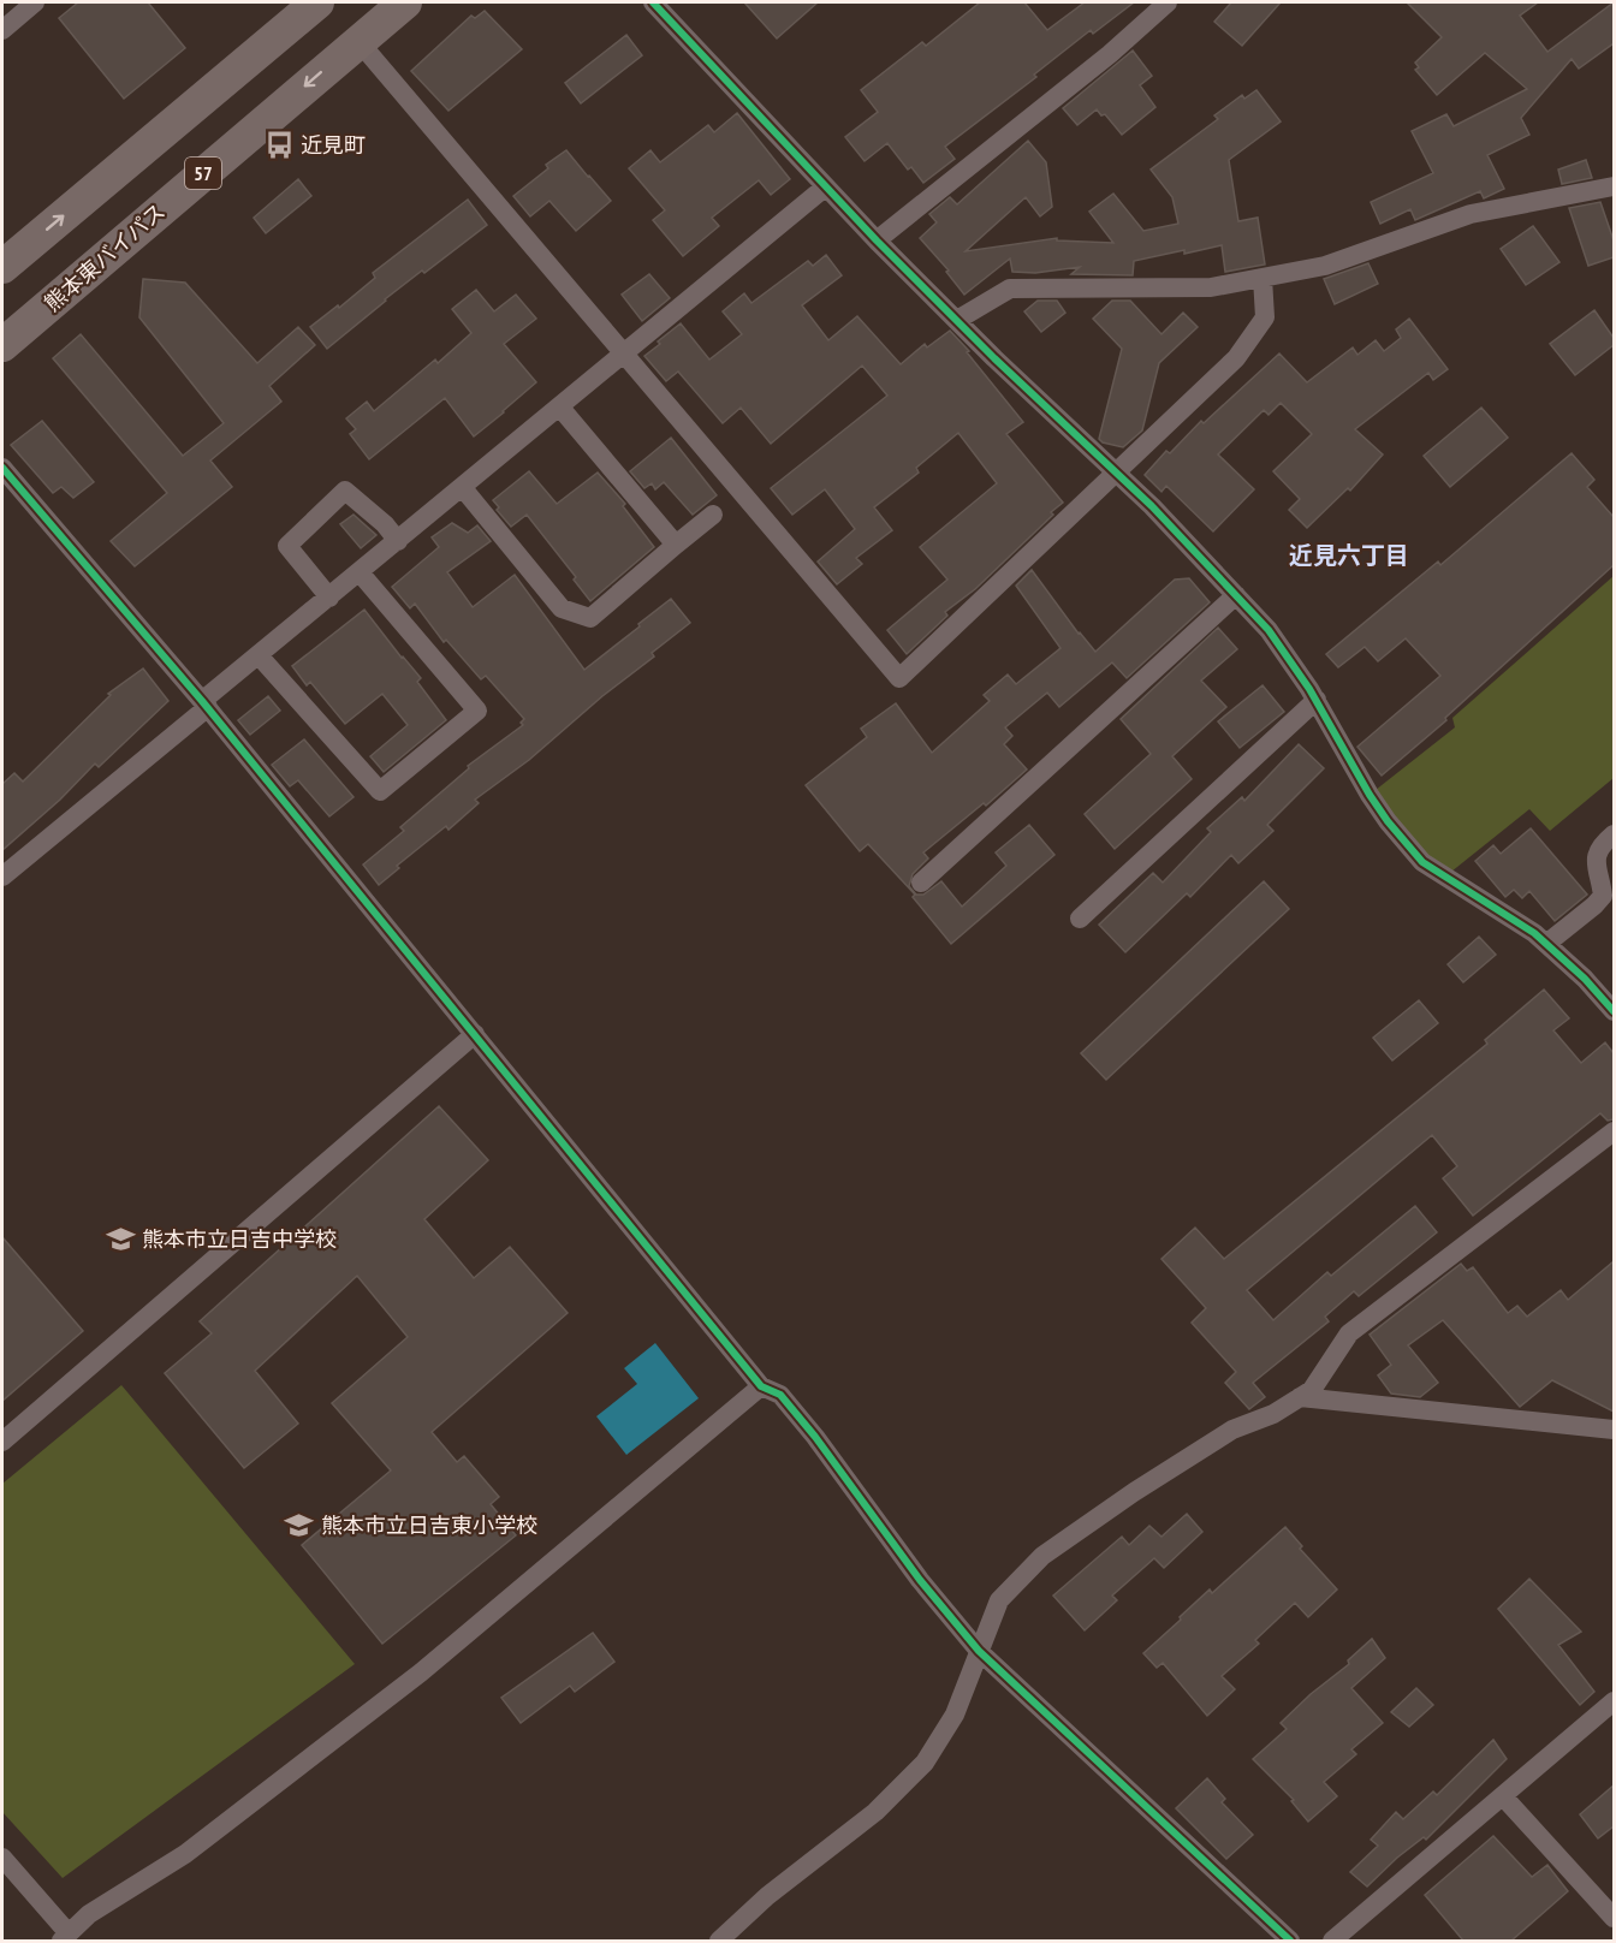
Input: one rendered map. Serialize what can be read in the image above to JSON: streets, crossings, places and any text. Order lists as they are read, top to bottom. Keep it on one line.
{"streets":{"highway":["57","熊本東バイパス"]},"districts":["近見六丁目"],"places":{"bus stop":["近見町"],"school or university":["熊本市立日吉中学校","熊本市立日吉東小学校"]}}
